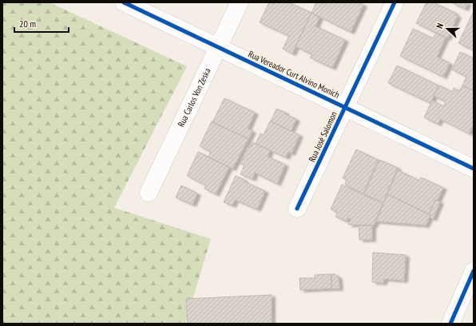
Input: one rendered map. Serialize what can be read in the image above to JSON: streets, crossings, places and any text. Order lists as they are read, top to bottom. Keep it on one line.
{"streets":{"street":["Rua Vereador Curt Alvino Monich","Rua Carlos Von Zeska","Rua José Salomon"]},"crossings":[["Rua Vereador Curt Alvino Monich","Rua Carlos Von Zeska"],["Rua Vereador Curt Alvino Monich","Rua José Salomon"]],"scale_bar":"20 m","north":"left"}
